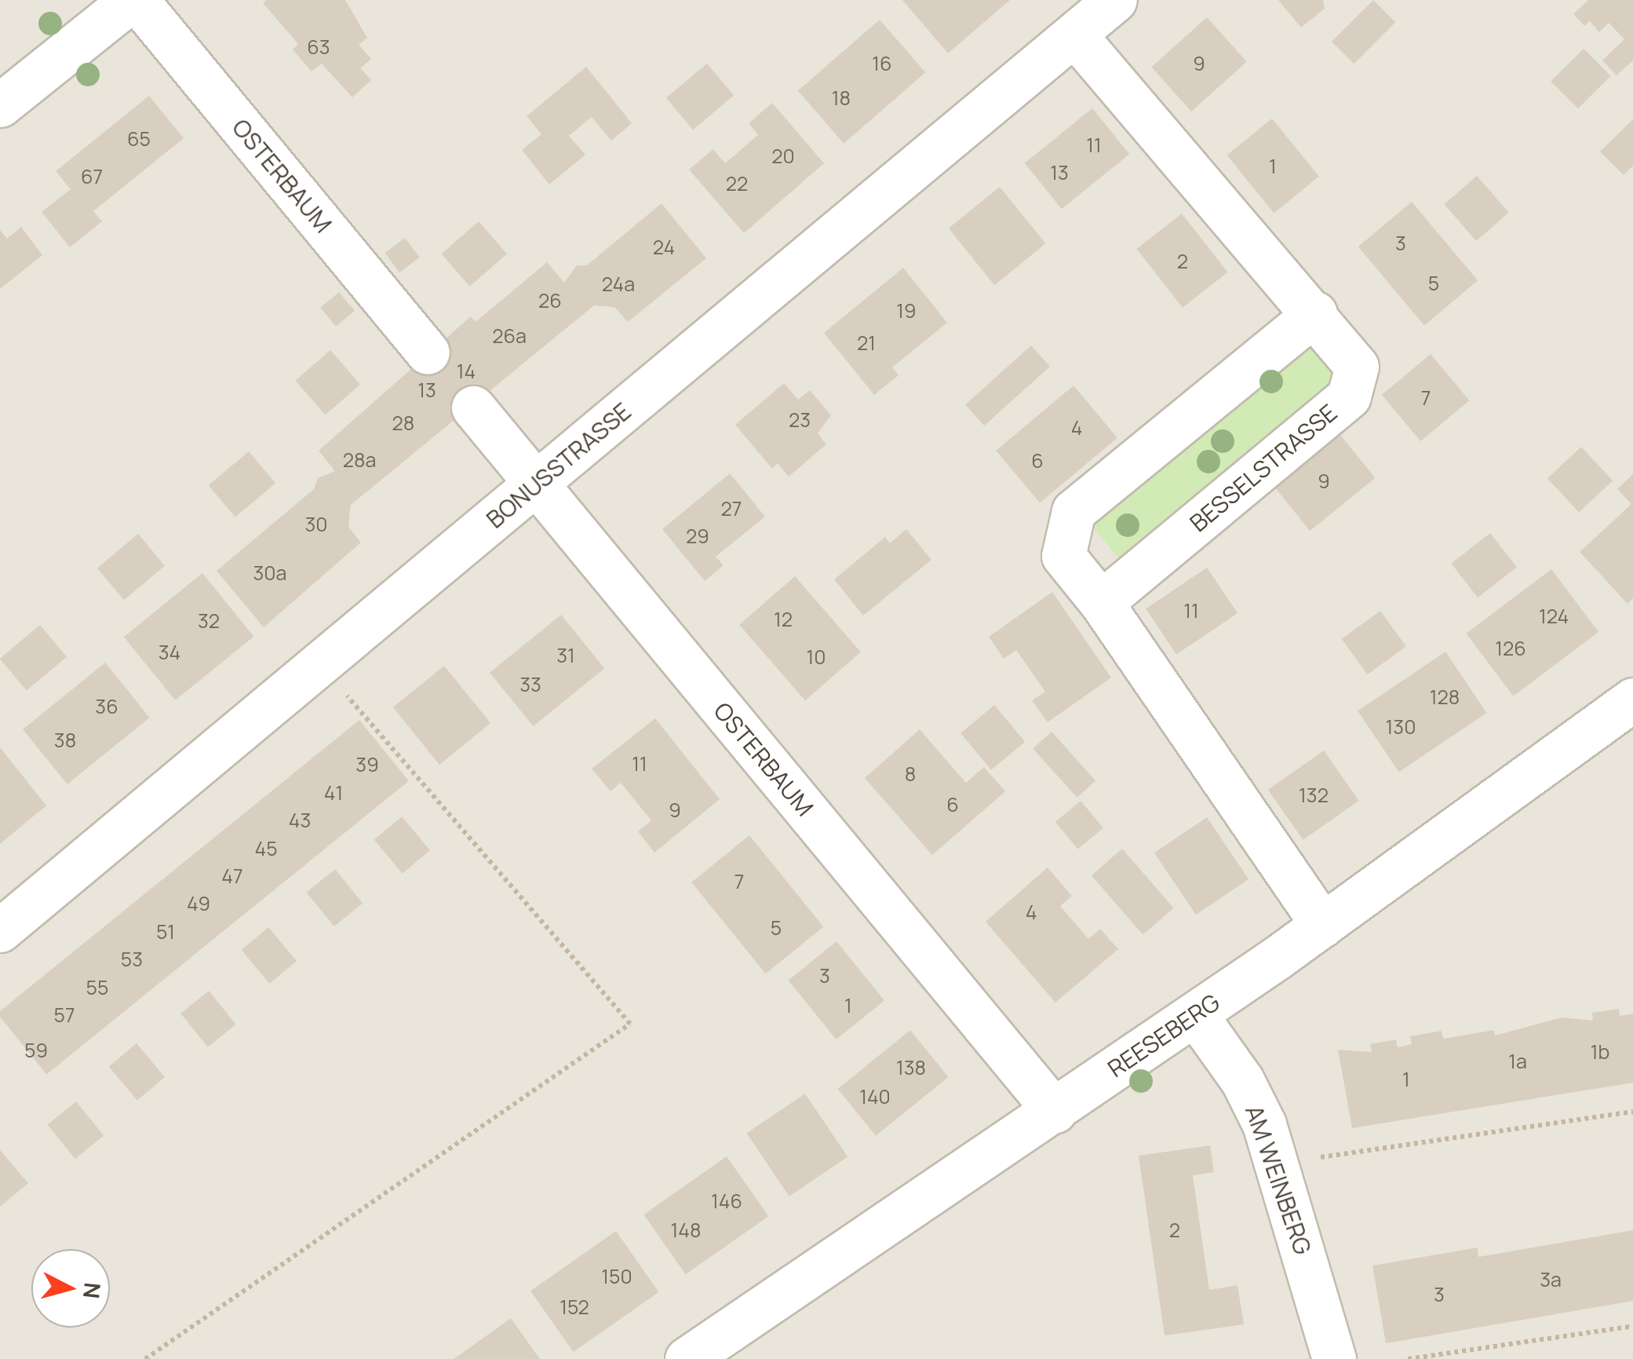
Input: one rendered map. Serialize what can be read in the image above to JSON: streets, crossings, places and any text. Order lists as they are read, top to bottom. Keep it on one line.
{"streets":{"street":["OSTERBAUM","BONUSSTRASSE","BESSELSTRASSE","REESEBERG","AM WEINBERG"]},"crossings":[["OSTERBAUM","BONUSSTRASSE"],["OSTERBAUM","REESEBERG"],["BONUSSTRASSE","BESSELSTRASSE"],["REESEBERG","AM WEINBERG"]],"house_numbers":["63","16","9","18","65","11","20","1","13","67","22","3","24","2","5","24a","26","19","26a","21","14","13","7","23","28","4","28a","6","9","27","30","29","30a","11","124","12","32","126","34","31","10","33","128","36","130","38","11","39","8","41","132","6","9","43","45","47","7","49","4","5","51","53","3","55","1","57","59","1b","1a","138","1","140","146","148","2","150","3a","3","152"],"north":"right"}
